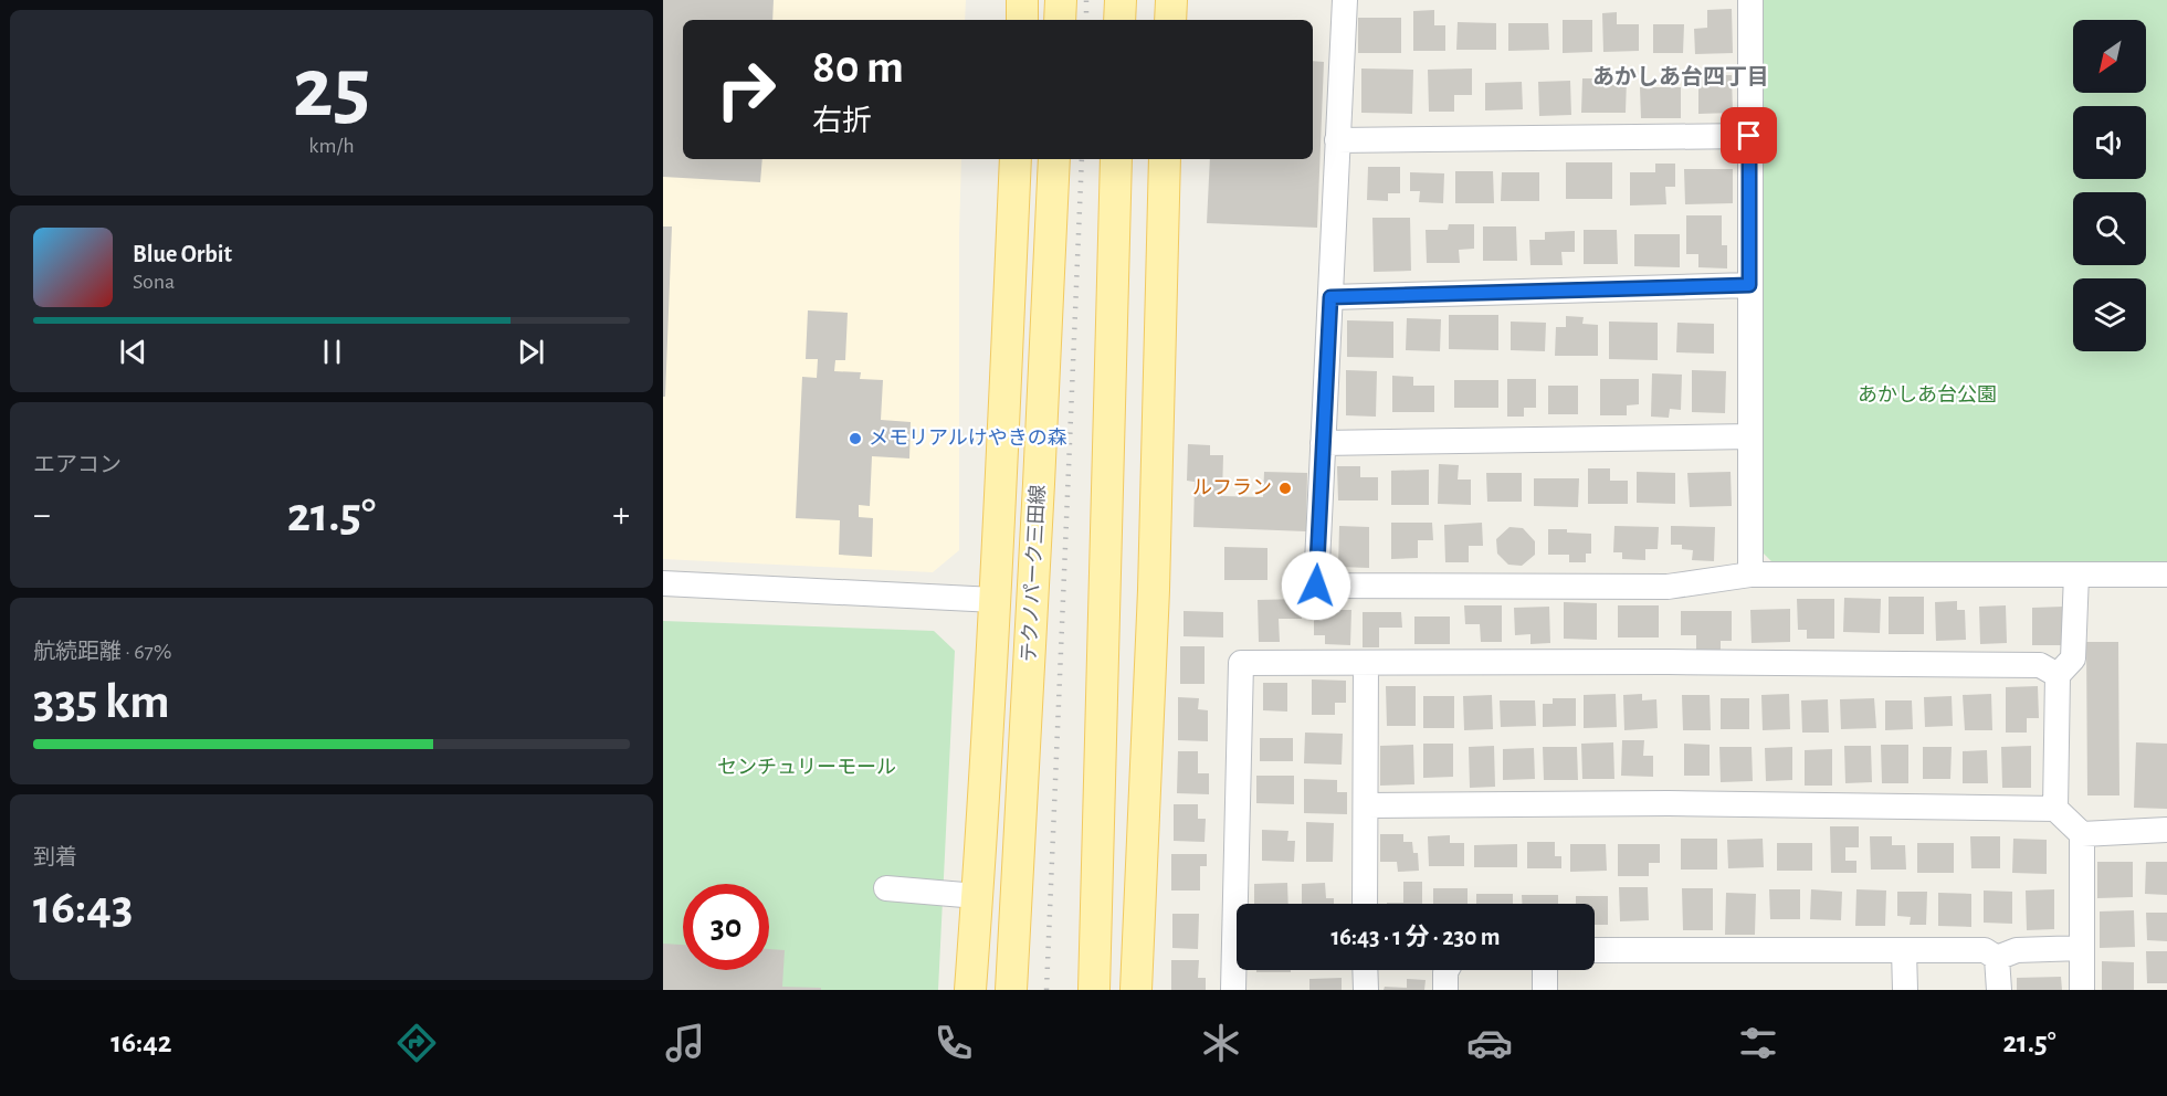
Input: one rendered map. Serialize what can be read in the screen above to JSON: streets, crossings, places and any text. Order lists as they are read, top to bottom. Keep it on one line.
{"streets":{"main road":["テクノパーク三田線"]},"districts":["あかしあ台四丁目"],"parks":["あかしあ台公園","センチュリーモール"],"places":["メモリアルけやきの森","ルフラン"],"north":"bottom left","page":{"tile":[["25","km/h"],"エアコン",["航続距離 · 67%","335 km"],["到着","16:43"]],"turn":["80 m","右折"],"song":["Blue Orbit","Sona"],"heat":["−","21.5°","+"],"limit":"30","trip":"16:43 · 1 分 · 230 m","tabs":["16:42","21.5°"]}}
